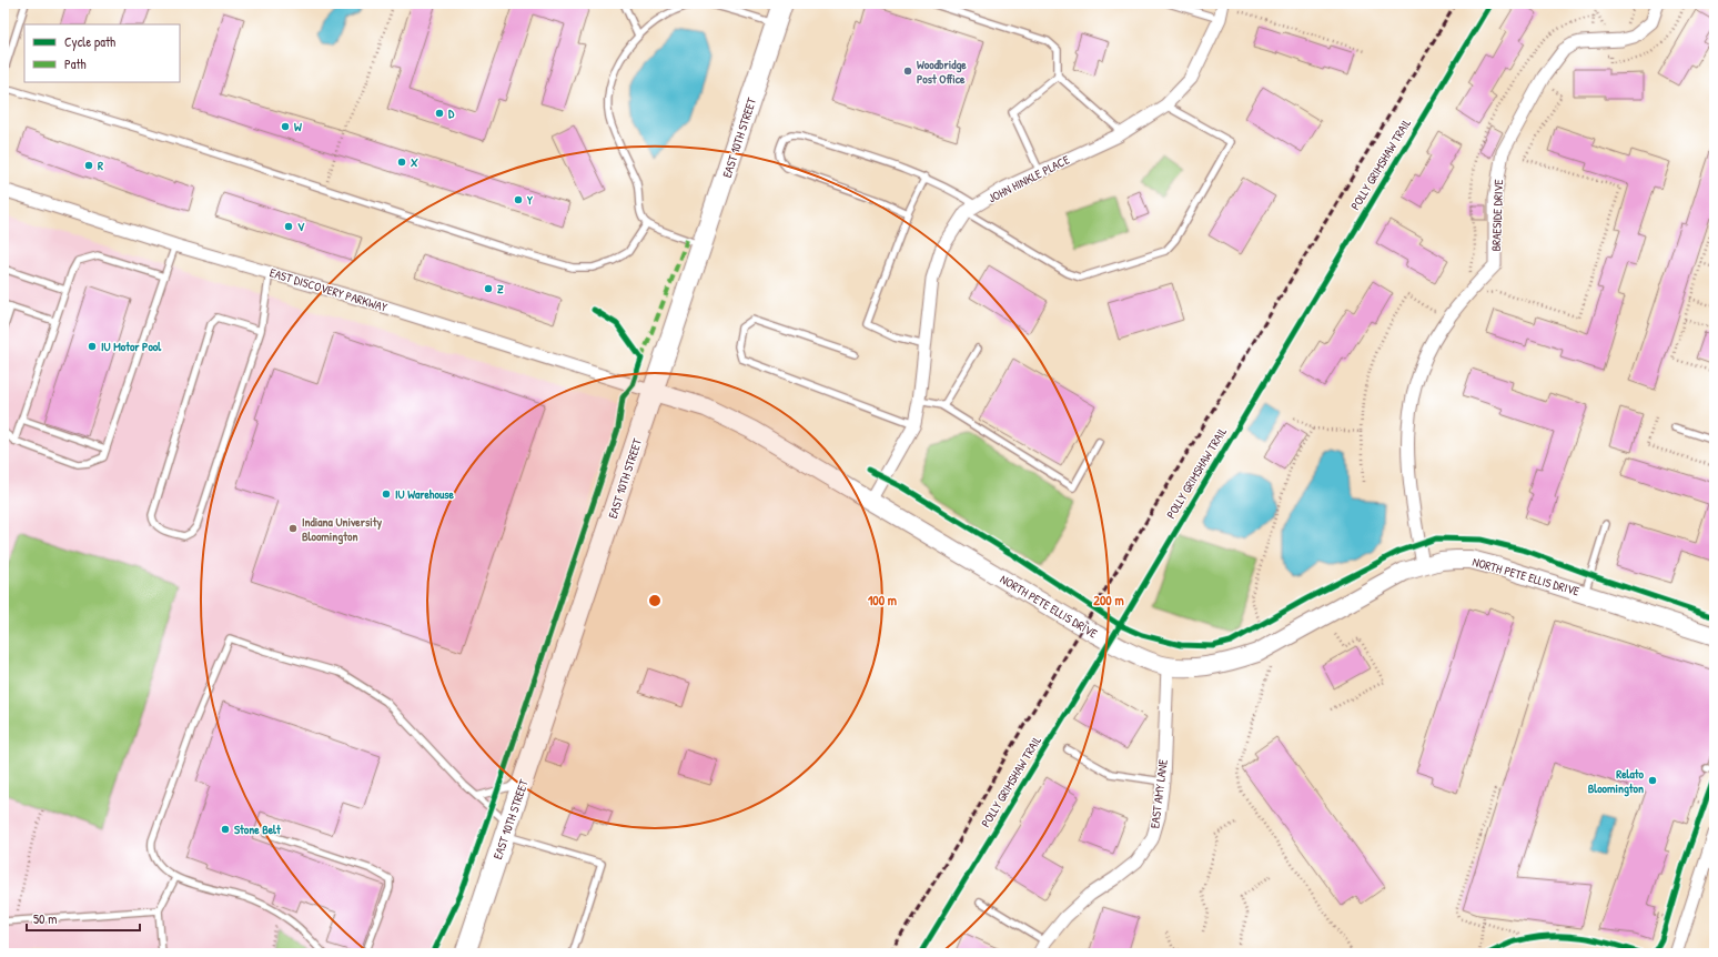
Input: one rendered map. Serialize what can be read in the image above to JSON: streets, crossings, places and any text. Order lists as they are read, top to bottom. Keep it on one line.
{"streets":{"main road":["EAST 10TH STREET"],"street":["JOHN HINKLE PLACE","BRAESIDE DRIVE","EAST DISCOVERY PARKWAY","NORTH PETE ELLIS DRIVE","EAST AMY LANE"],"cycle path":["POLLY GRIMSHAW TRAIL"]},"crossings":[["EAST 10TH STREET","EAST DISCOVERY PARKWAY"],["EAST 10TH STREET","NORTH PETE ELLIS DRIVE"],["JOHN HINKLE PLACE","NORTH PETE ELLIS DRIVE"],["BRAESIDE DRIVE","NORTH PETE ELLIS DRIVE"],["EAST DISCOVERY PARKWAY","NORTH PETE ELLIS DRIVE"],["NORTH PETE ELLIS DRIVE","EAST AMY LANE"]],"places":["Woodbridge Post Office","D","W","X","R","Y","V","Z","IU Motor Pool","IU Warehouse","Indiana University Bloomington","Relato Bloomington","Stone Belt"],"legend":["Cycle path","Path"],"scale_bar":"50 m","rings":["100 m","200 m"]}
